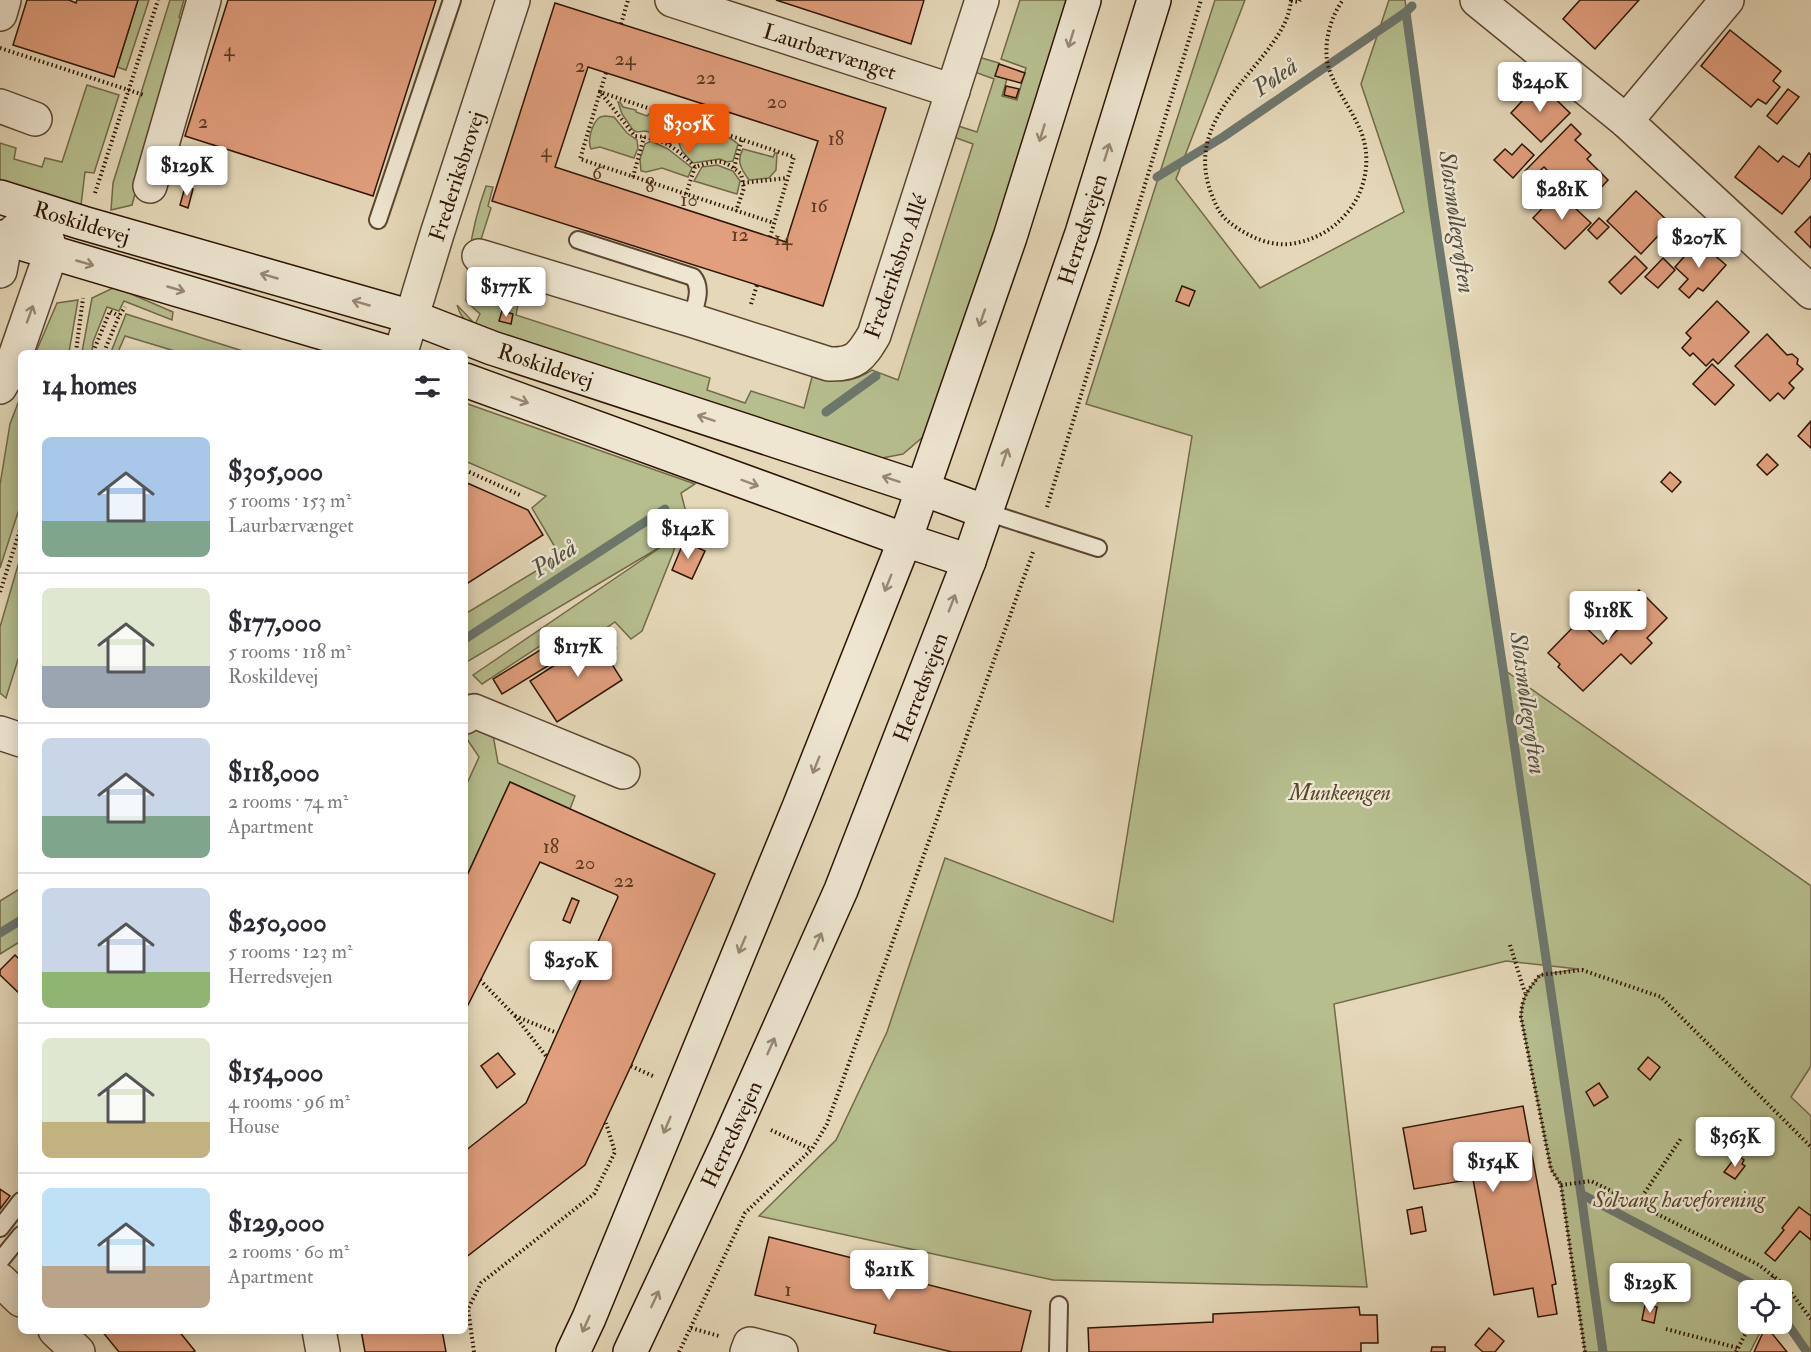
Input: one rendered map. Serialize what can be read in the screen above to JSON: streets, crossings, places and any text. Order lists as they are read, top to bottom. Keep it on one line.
{"streets":{"street":["Laurbærvænget","Frederiksbrovej","Roskildevej","Herredsvejen","Frederiksbro Allé"]},"crossings":[["Laurbærvænget","Frederiksbro Allé"],["Frederiksbrovej","Roskildevej"],["Roskildevej","Herredsvejen"]],"water":["Pøleå","Slotsmøllegrøften"],"parks":["Munkeengen","Solvang haveforening"],"house_numbers":["4","24","2","22","20","2","18","4","6","8","10","16","12","14","18","20","22","1"],"page":{"price":["$240K","$305K","$129K","$281K","$207K","$177K","$142K","$118K","$117K","$250K","$363K","$154K","$211K","$129K"],"heading":"14 homes","list":[{"name":"$305,000","note":"5 rooms · 153 m² · Laurbærvænget"},{"name":"$177,000","note":"5 rooms · 118 m² · Roskildevej"},{"name":"$118,000","note":"2 rooms · 74 m² · Apartment"},{"name":"$250,000","note":"5 rooms · 123 m² · Herredsvejen"},{"name":"$154,000","note":"4 rooms · 96 m² · House"},{"name":"$129,000","note":"2 rooms · 60 m² · Apartment"}]}}
